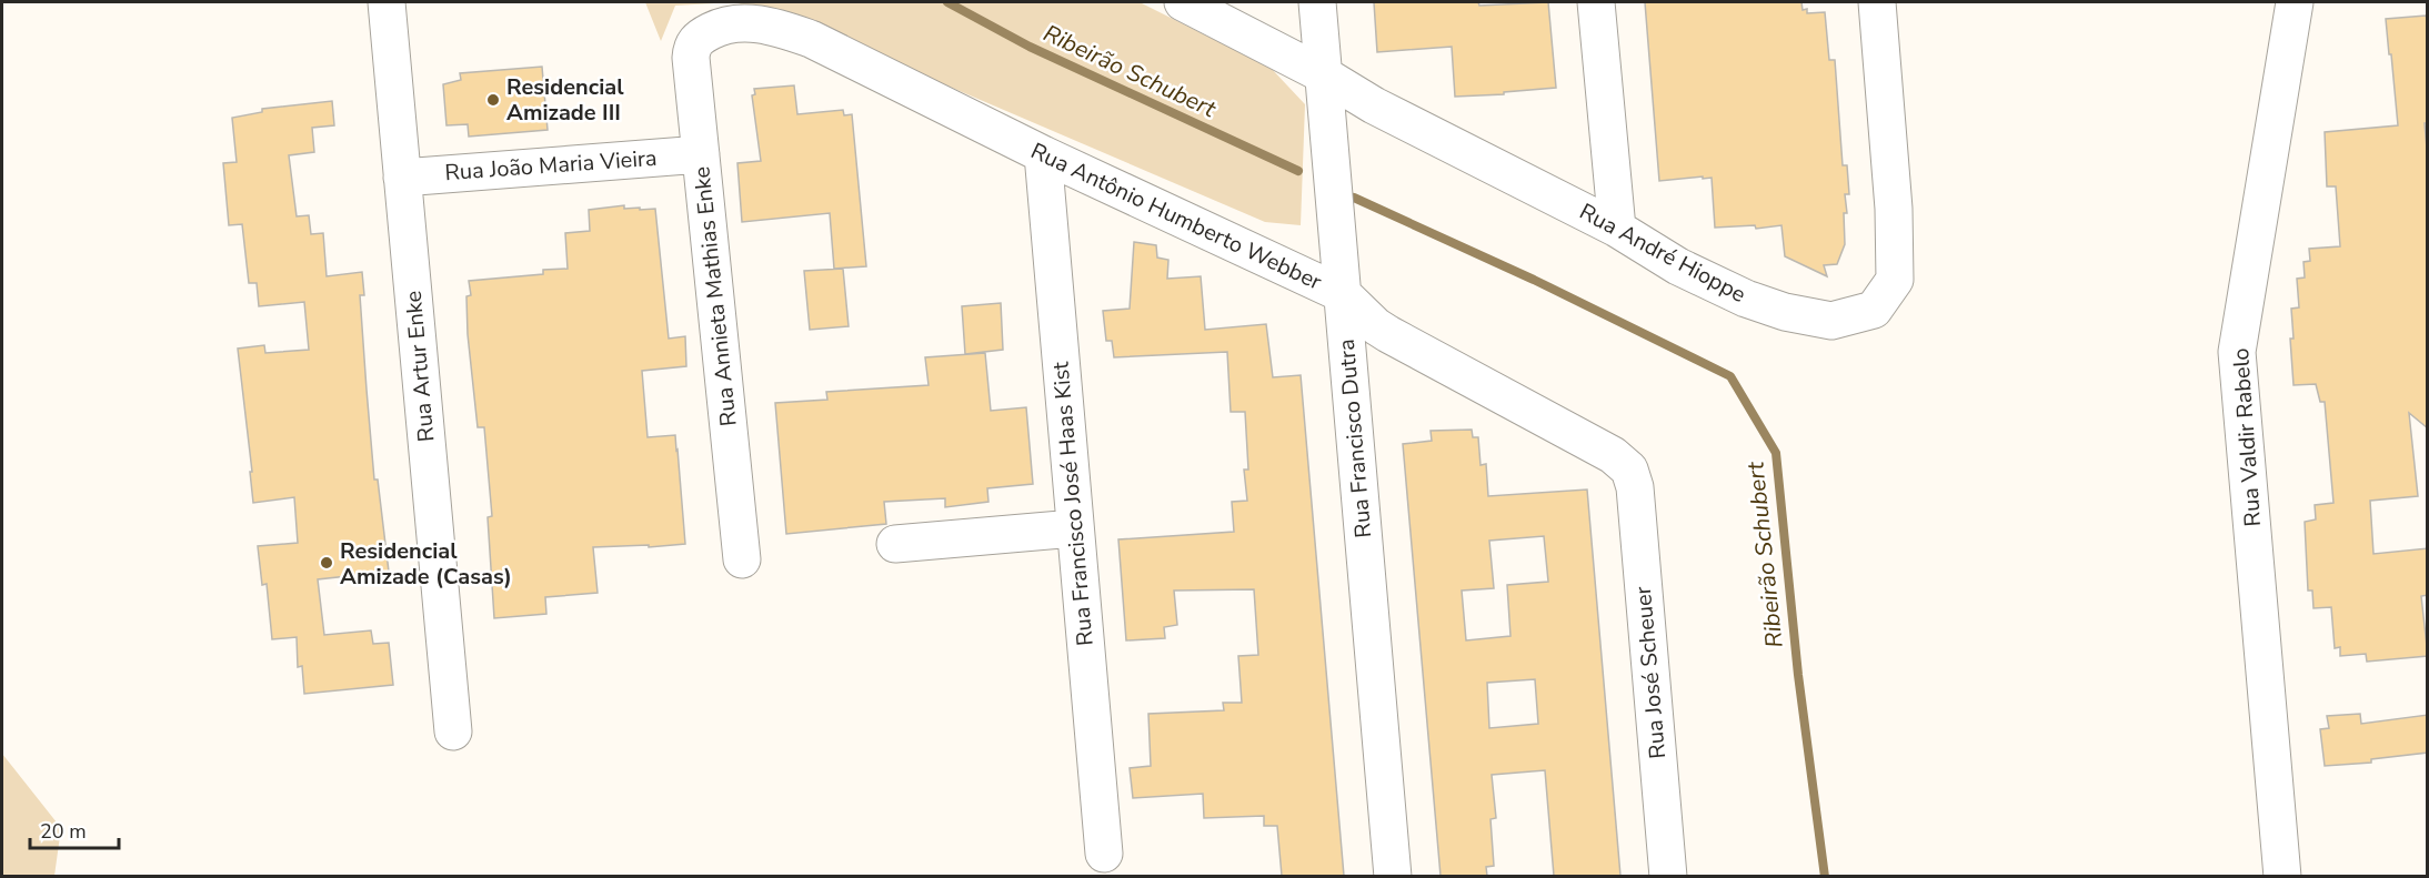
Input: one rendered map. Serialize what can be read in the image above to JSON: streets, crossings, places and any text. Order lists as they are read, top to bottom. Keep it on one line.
{"streets":{"street":["Rua João Maria Vieira","Rua Antônio Humberto Webber","Rua André Hioppe","Rua Annieta Mathias Enke","Rua Artur Enke","Rua Valdir Rabelo","Rua Francisco Dutra","Rua Francisco José Haas Kist","Rua José Scheuer"]},"crossings":[["Rua João Maria Vieira","Rua Annieta Mathias Enke"],["Rua João Maria Vieira","Rua Artur Enke"],["Rua Antônio Humberto Webber","Rua Annieta Mathias Enke"],["Rua Antônio Humberto Webber","Rua Francisco Dutra"],["Rua Antônio Humberto Webber","Rua Francisco José Haas Kist"],["Rua Antônio Humberto Webber","Rua José Scheuer"],["Rua André Hioppe","Rua Francisco Dutra"]],"water":["Ribeirão Schubert"],"places":["Residencial Amizade III","Residencial Amizade (Casas)"],"scale_bar":"20 m"}
